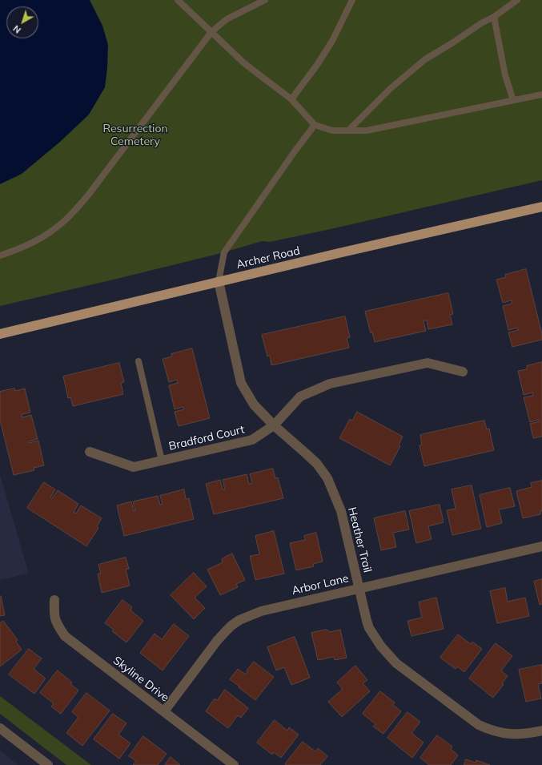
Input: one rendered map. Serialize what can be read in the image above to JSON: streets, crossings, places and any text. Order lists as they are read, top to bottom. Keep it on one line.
{"streets":{"main road":["Archer Road"],"street":["Bradford Court","Heather Trail","Arbor Lane","Skyline Drive"]},"crossings":[["Archer Road","Heather Trail"],["Bradford Court","Heather Trail"],["Heather Trail","Arbor Lane"],["Arbor Lane","Skyline Drive"]],"parks":["Resurrection Cemetery"],"north":"bottom left"}
